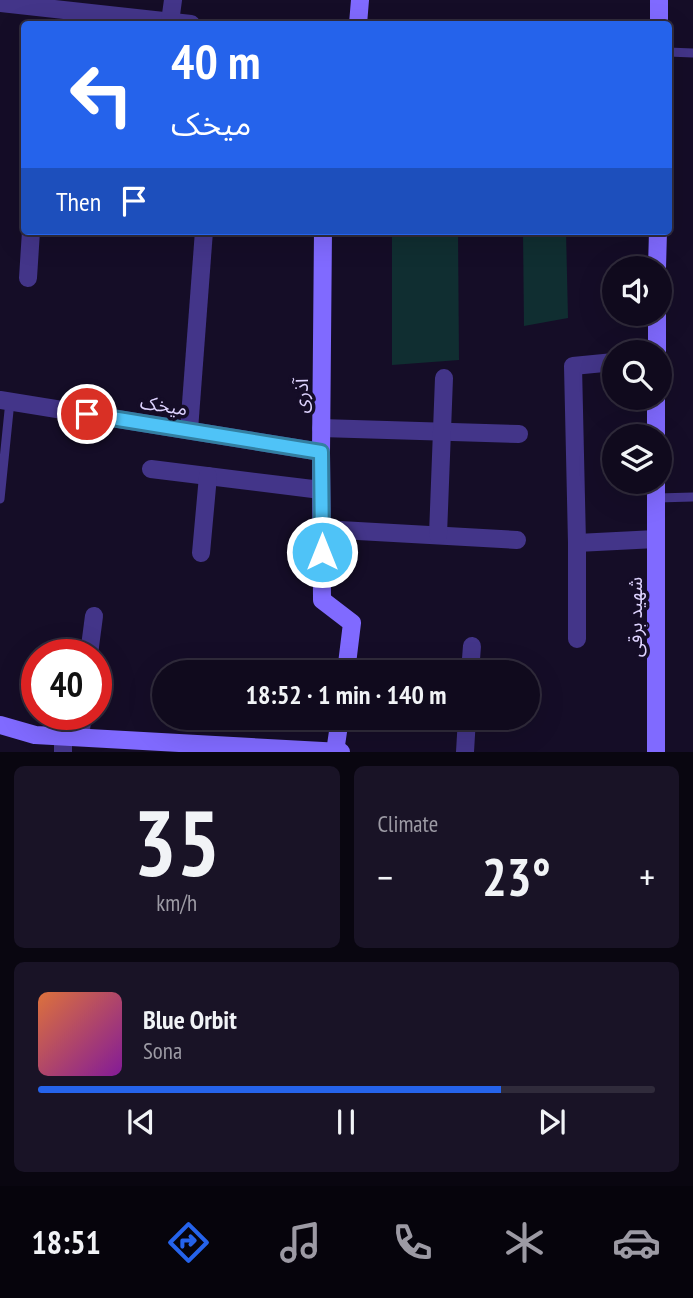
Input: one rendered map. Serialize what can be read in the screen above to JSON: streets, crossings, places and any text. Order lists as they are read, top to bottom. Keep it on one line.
{"streets":{"street":["آذری","میخک","شهید برقی"]},"crossings":[["آذری","میخک"]],"page":{"turn":["40 m","میخک"],"then":"Then","limit":"40","trip":"18:52 · 1 min · 140 m","tile":[["35","km/h"],"Climate"],"heat":["−","23°","+"],"song":["Blue Orbit","Sona"],"tabs":"18:51"}}
